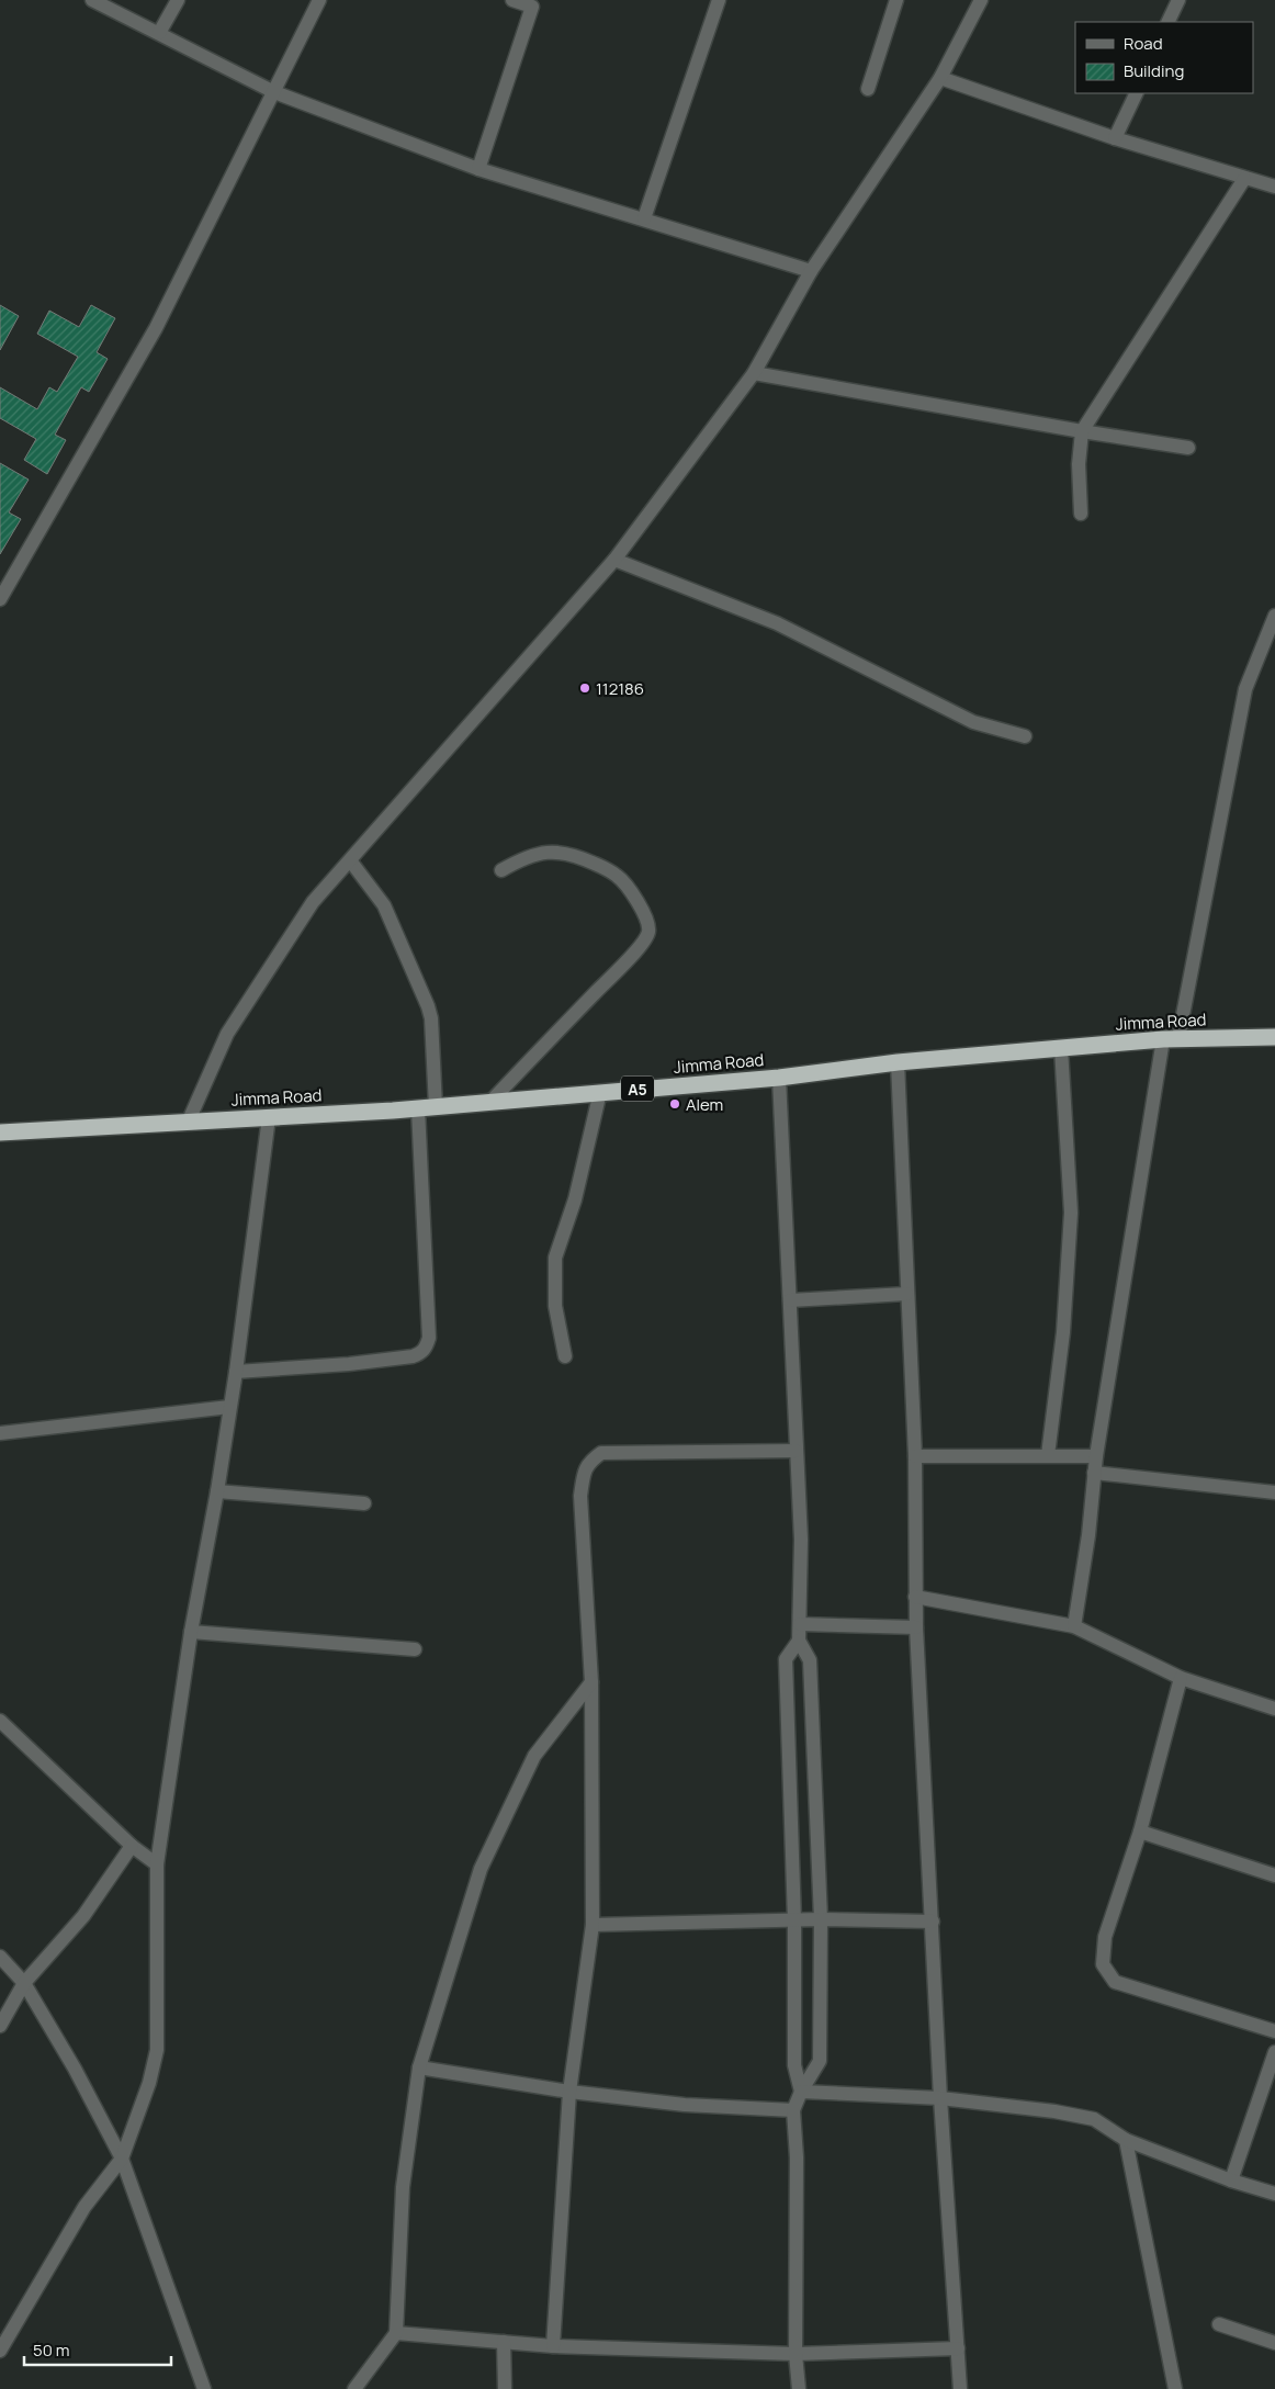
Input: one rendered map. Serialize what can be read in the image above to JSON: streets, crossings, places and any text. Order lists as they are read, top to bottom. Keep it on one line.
{"streets":{"highway":["Jimma Road","A5"]},"places":["112186","Alem"],"legend":["Road","Building"],"scale_bar":"50 m"}
